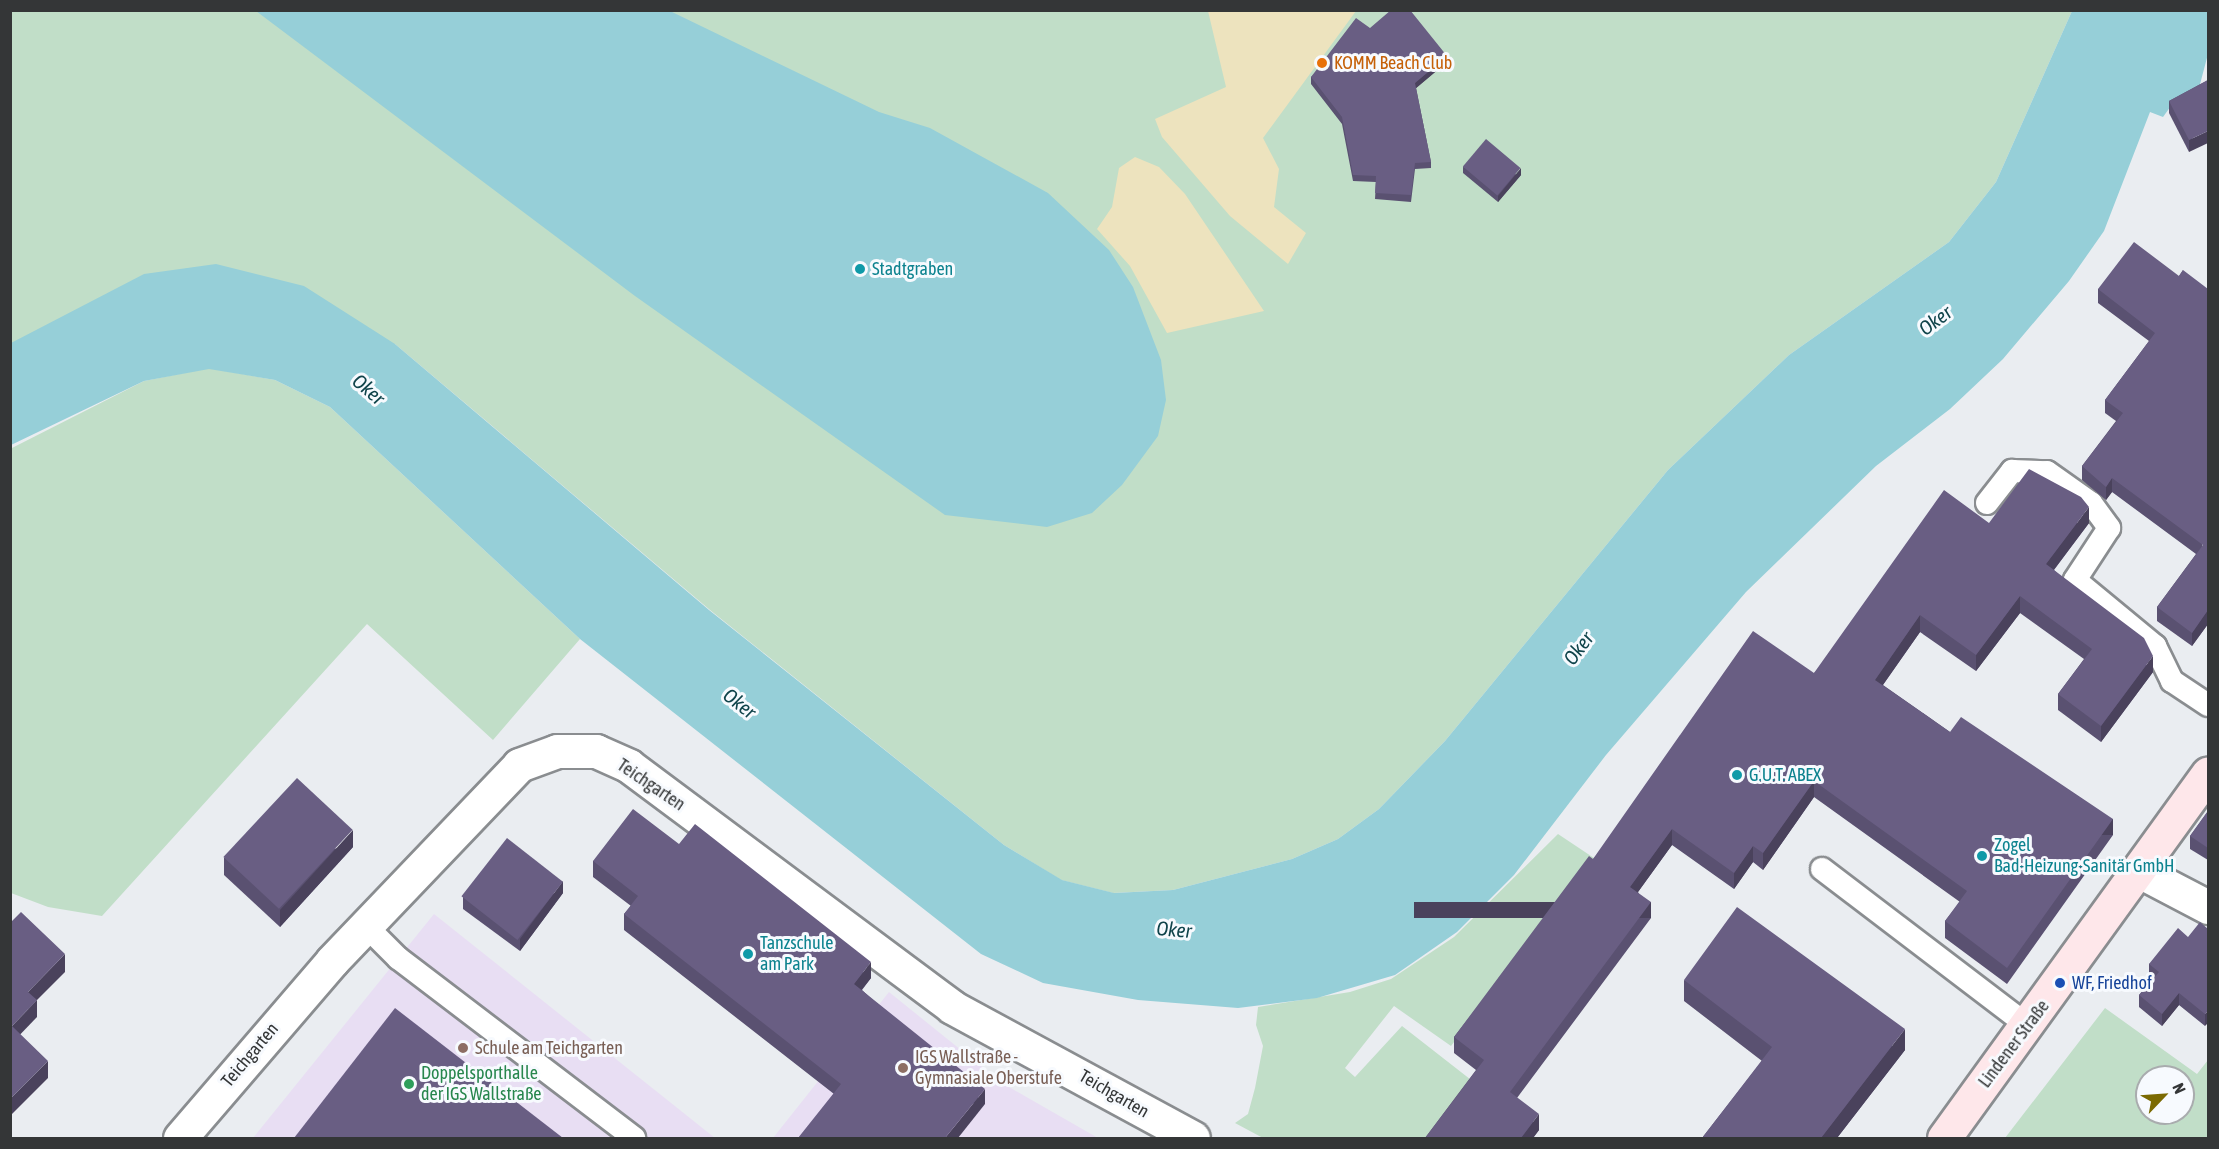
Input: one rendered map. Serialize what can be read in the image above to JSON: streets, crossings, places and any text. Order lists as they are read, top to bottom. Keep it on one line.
{"streets":{"main road":["Lindener Straße"],"street":["Teichgarten"]},"water":["Oker"],"places":["KOMM Beach Club","Stadtgraben","G.U.T. ABEX","Zogel Bad-Heizung-Sanitär GmbH","Tanzschule am Park","WF, Friedhof","Schule am Teichgarten","IGS Wallstraße - Gymnasiale Oberstufe","Doppelsporthalle der IGS Wallstraße"],"north":"top right"}
